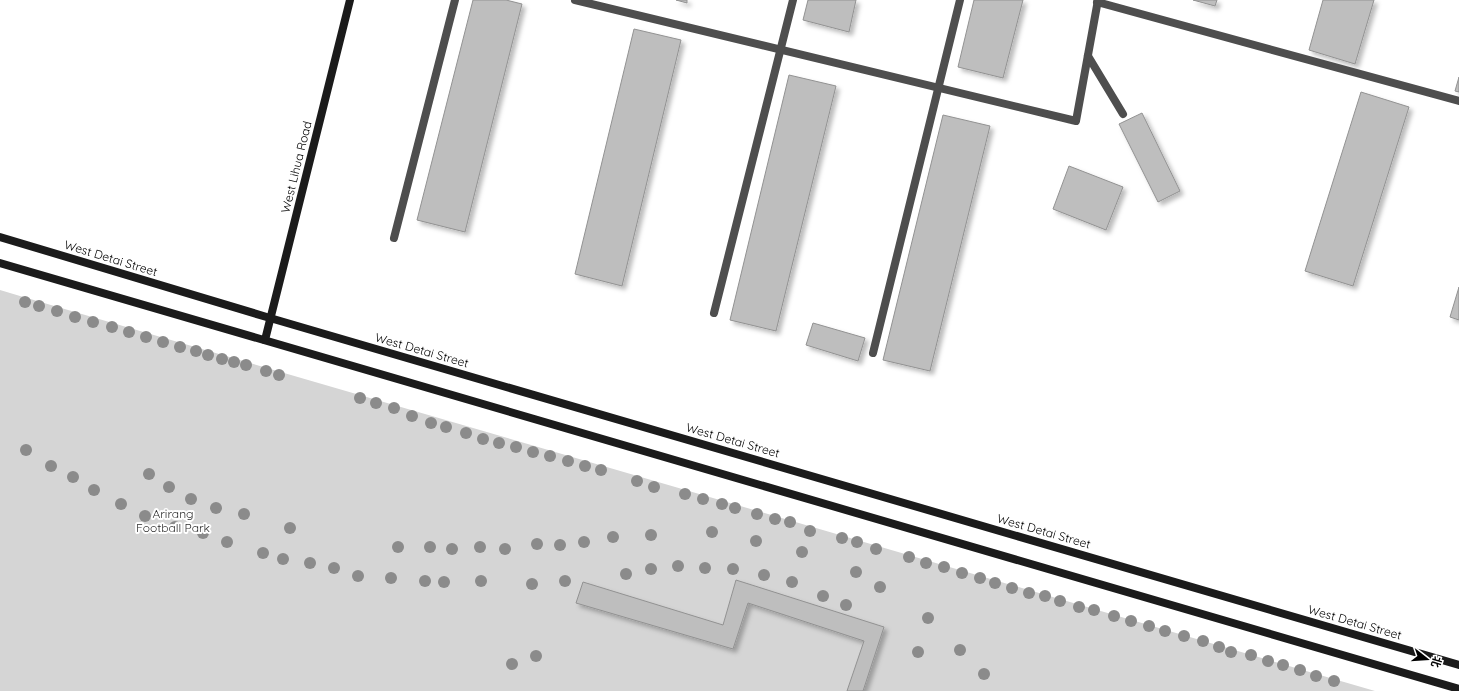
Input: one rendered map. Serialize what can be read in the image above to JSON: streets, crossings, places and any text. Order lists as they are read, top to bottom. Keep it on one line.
{"streets":{"street":["West Lihua Road","West Detai Street"]},"crossings":[["West Lihua Road","West Detai Street"]],"parks":["Arirang Football Park"],"north":"right"}
